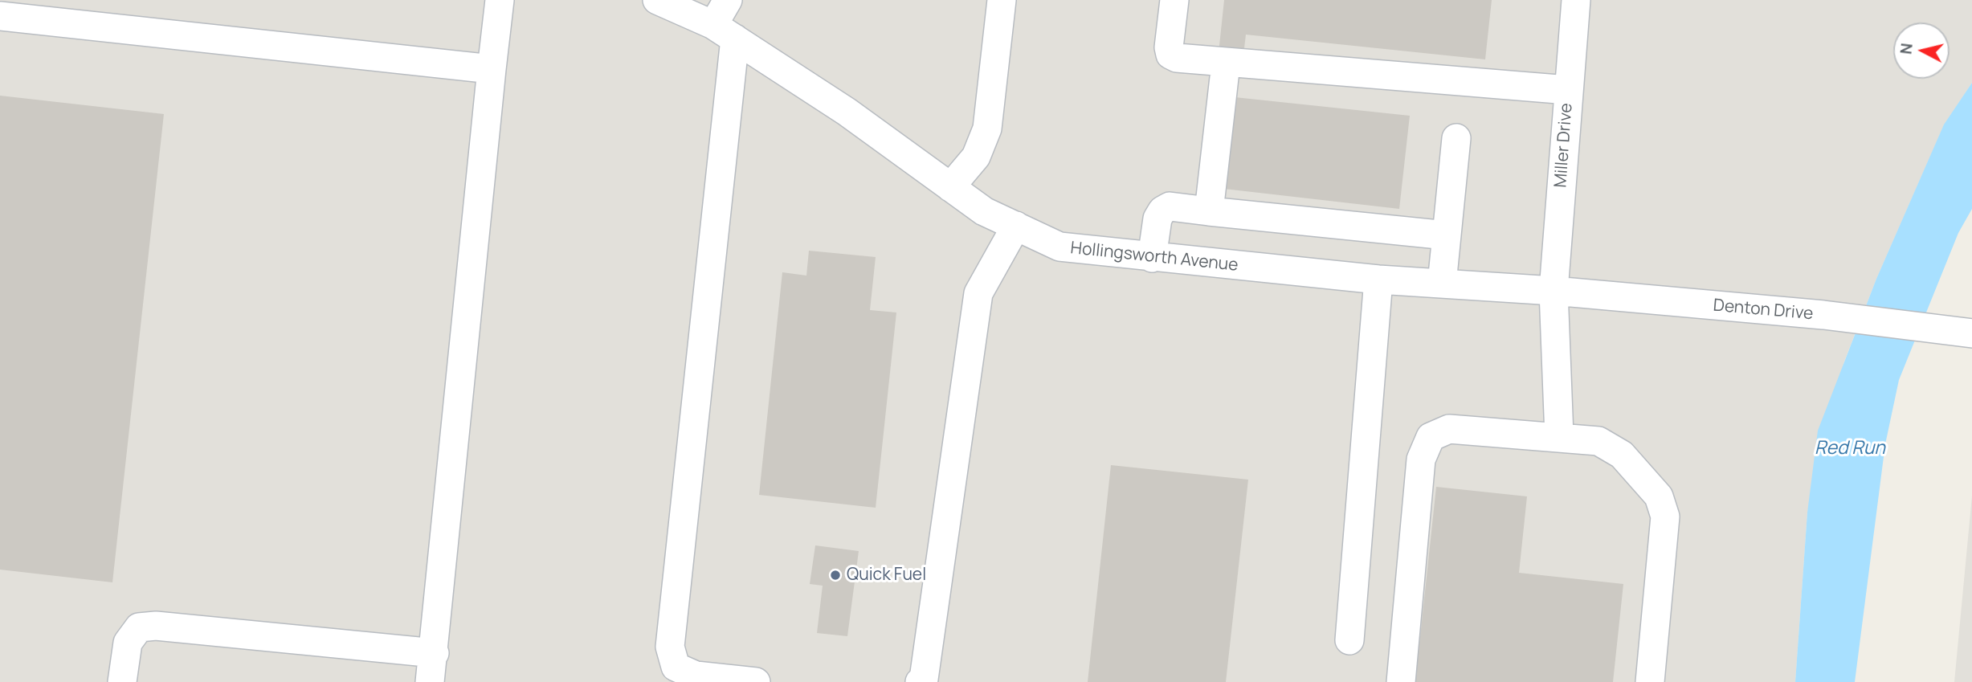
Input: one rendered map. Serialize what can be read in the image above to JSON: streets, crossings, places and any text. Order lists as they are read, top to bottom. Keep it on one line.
{"streets":{"street":["Miller Drive","Hollingsworth Avenue","Denton Drive"]},"crossings":[["Miller Drive","Hollingsworth Avenue"],["Miller Drive","Denton Drive"],["Hollingsworth Avenue","Denton Drive"]],"water":["Red Run"],"places":["Quick Fuel"],"north":"left"}
